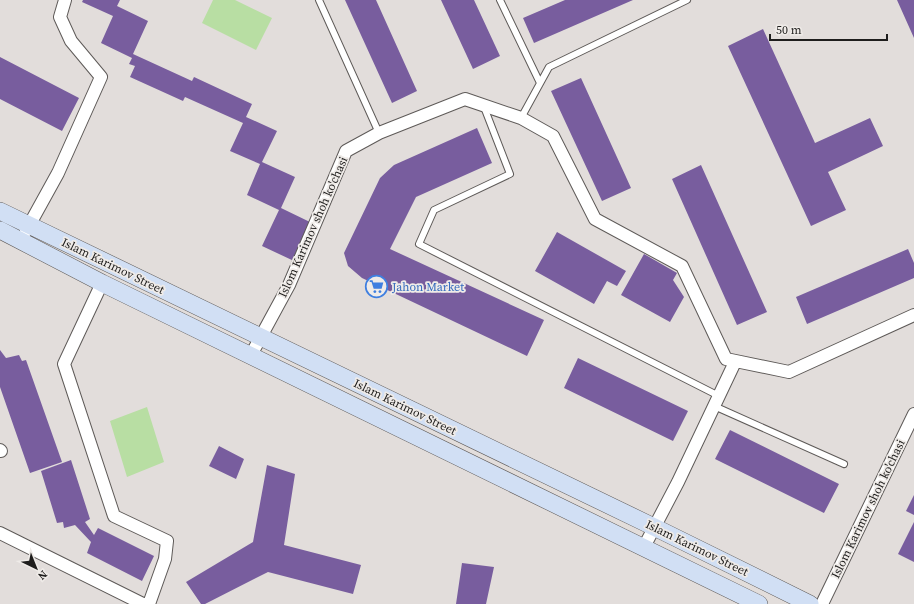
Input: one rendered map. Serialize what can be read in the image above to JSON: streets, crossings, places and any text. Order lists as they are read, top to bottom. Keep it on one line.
{"streets":{"main road":["Islam Karimov Street"],"street":["Islom Karimov shoh ko'chasi"]},"crossings":[["Islom Karimov shoh ko'chasi","Islam Karimov Street"]],"places":{"supermarket":["Jahon Market"]},"scale_bar":"50 m","north":"bottom right"}
